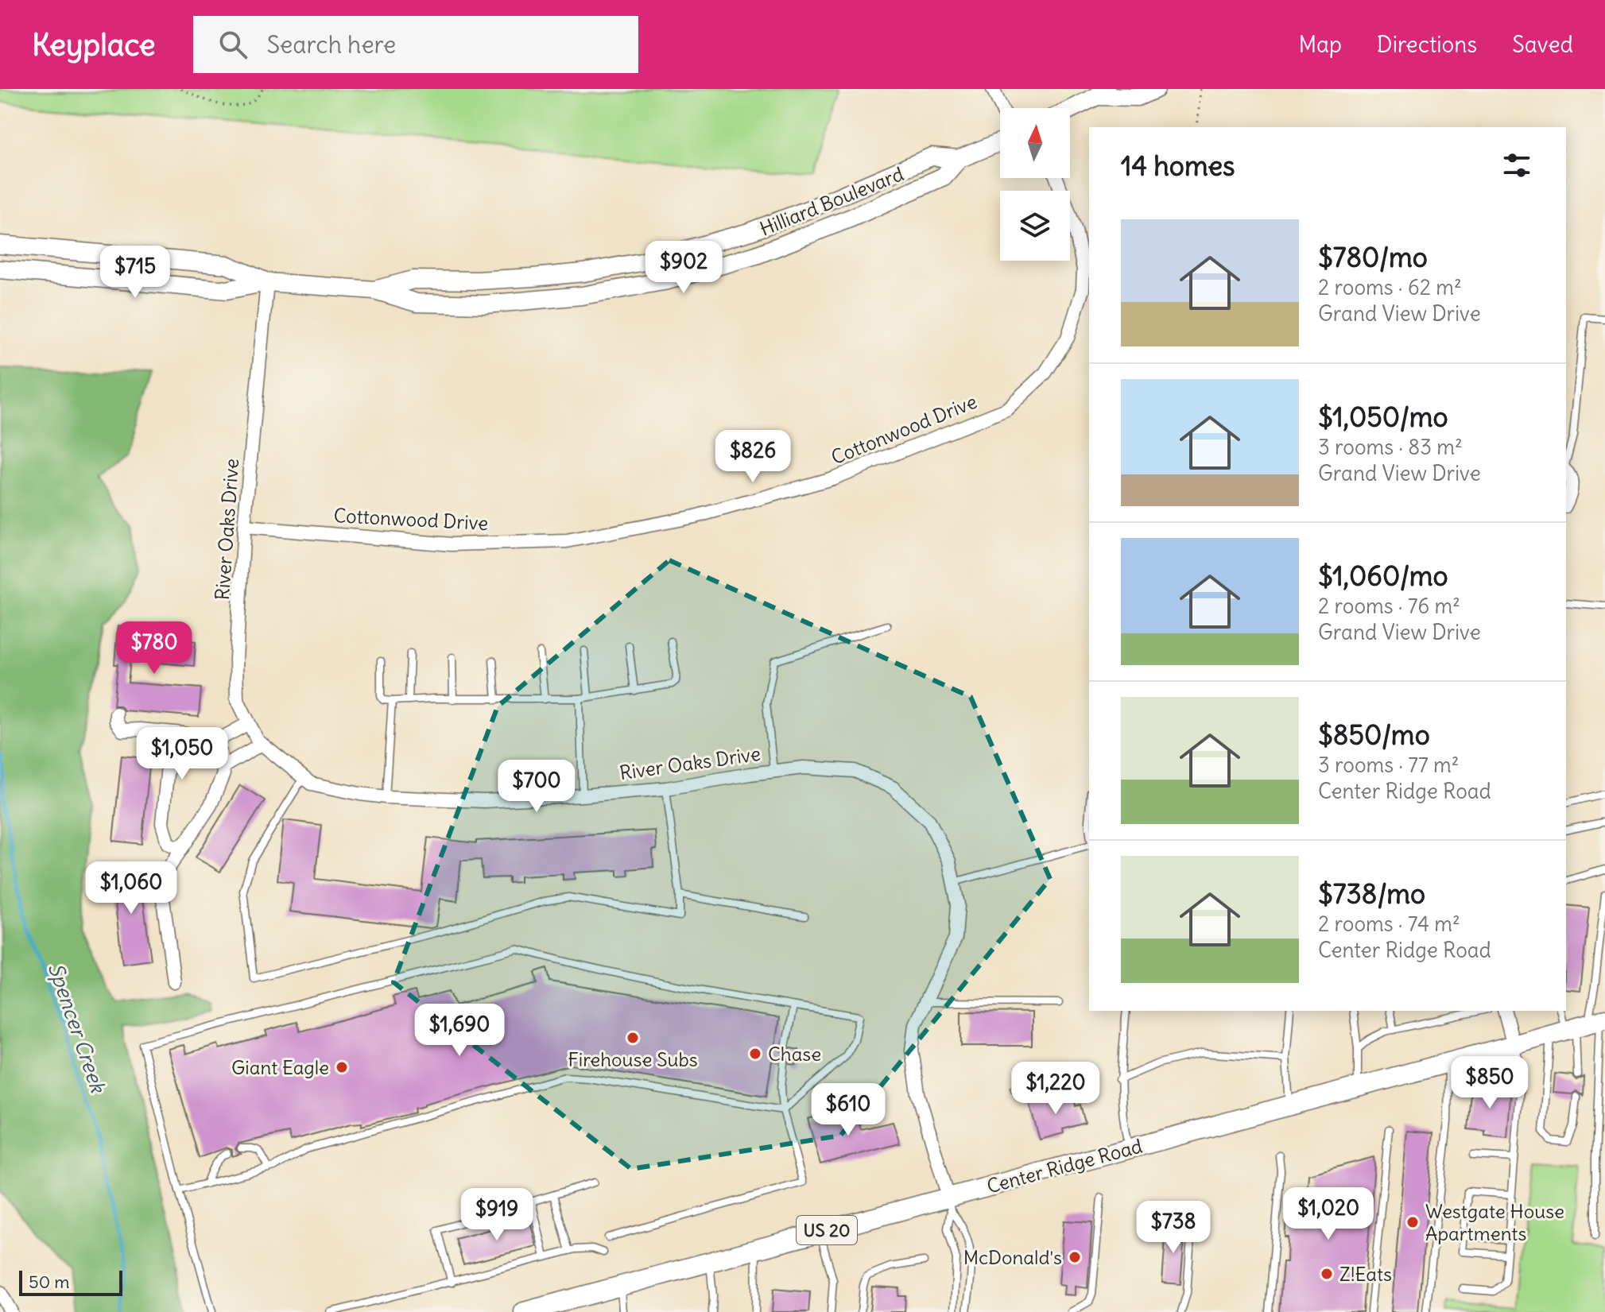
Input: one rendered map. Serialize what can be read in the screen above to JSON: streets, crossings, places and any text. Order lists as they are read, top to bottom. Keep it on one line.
{"streets":{"main road":["Hilliard Boulevard","Center Ridge Road","US 20"],"street":["Cottonwood Drive","River Oaks Drive"]},"crossings":[["Hilliard Boulevard","River Oaks Drive"],["Cottonwood Drive","River Oaks Drive"],["River Oaks Drive","Center Ridge Road"]],"water":["Spencer Creek"],"places":["Firehouse Subs","Chase","Giant Eagle","Westgate House Apartments","McDonald's","Z!Eats"],"scale_bar":"50 m","north":"top","page":{"header":"Keyplace","search":"Search here","nav":["Map","Directions","Saved"],"heading":"14 homes","list":[{"name":"$780/mo","note":"2 rooms · 62 m² · Grand View Drive"},{"name":"$1,050/mo","note":"3 rooms · 83 m² · Grand View Drive"},{"name":"$1,060/mo","note":"2 rooms · 76 m² · Grand View Drive"},{"name":"$850/mo","note":"3 rooms · 77 m² · Center Ridge Road"},{"name":"$738/mo","note":"2 rooms · 74 m² · Center Ridge Road"}],"price":["$902","$715","$826","$780","$1,050","$700","$1,060","$1,690","$850","$1,220","$610","$1,020","$919","$738"],"scale":"50 m"}}
